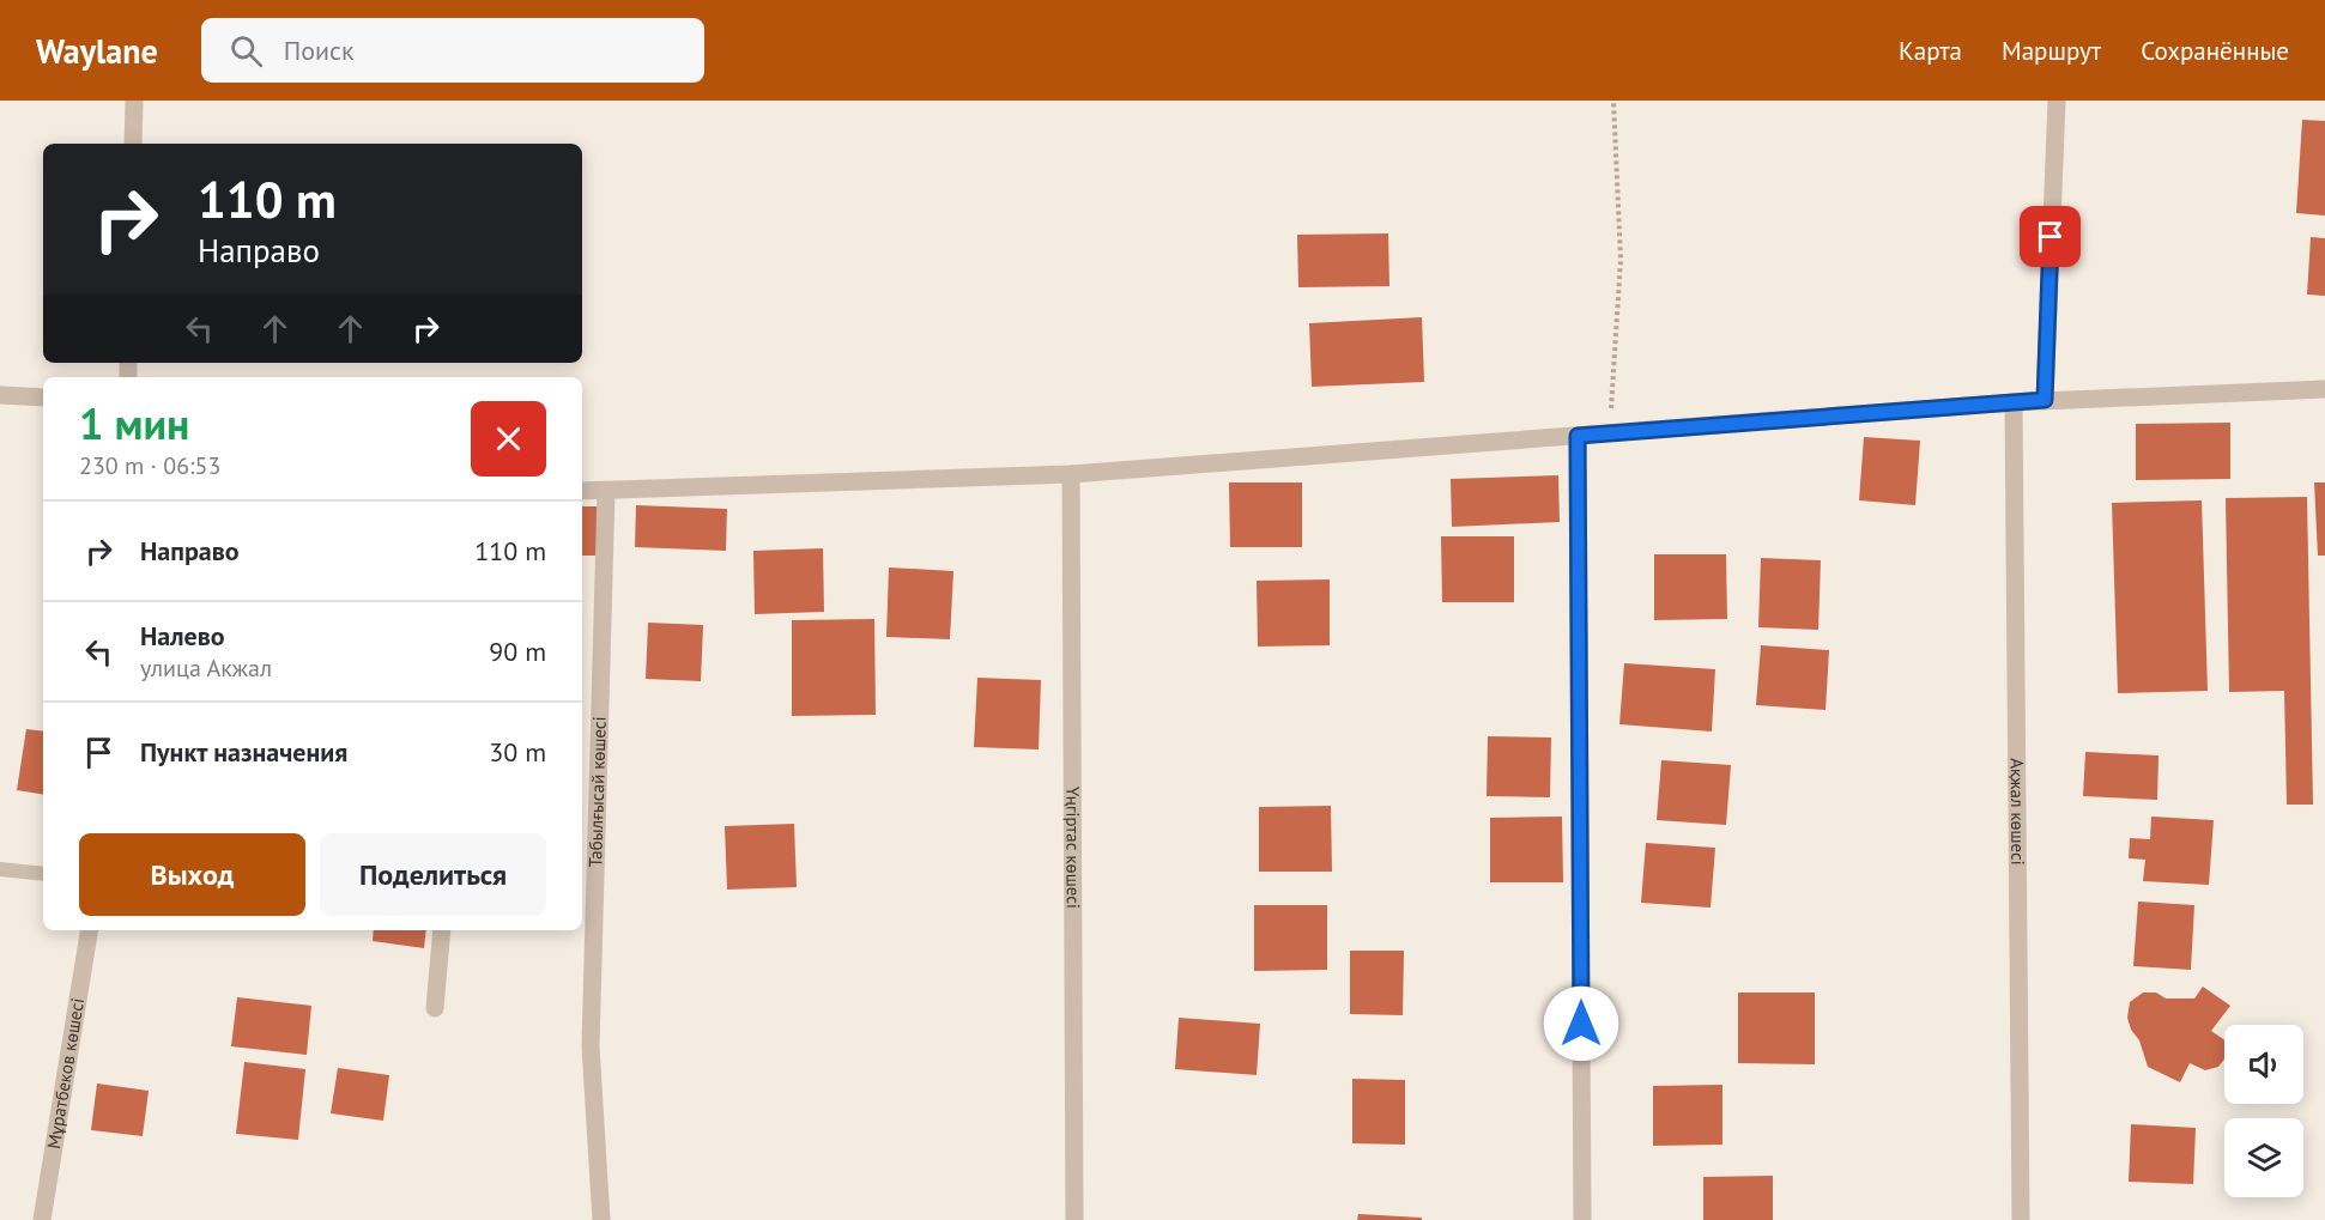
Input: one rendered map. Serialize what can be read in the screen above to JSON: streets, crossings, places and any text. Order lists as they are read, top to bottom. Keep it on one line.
{"streets":{"street":["Табылғысай көшесі","Ақжал көшесі","Үңгіртас көшесі","Мұратбеков көшесі"]},"page":{"header":"Waylane","search":"Поиск","nav":["Карта","Маршрут","Сохранённые"],"turn":["110 m","Направо"],"heading":["1 мин","230 m · 06:53"],"list":[{"name":"Направо","value":"110 m"},{"name":"Налево","note":"улица Акжал","value":"90 m"},{"name":"Пункт назначения","value":"30 m"}],"buttons":["Выход","Поделиться"]}}
